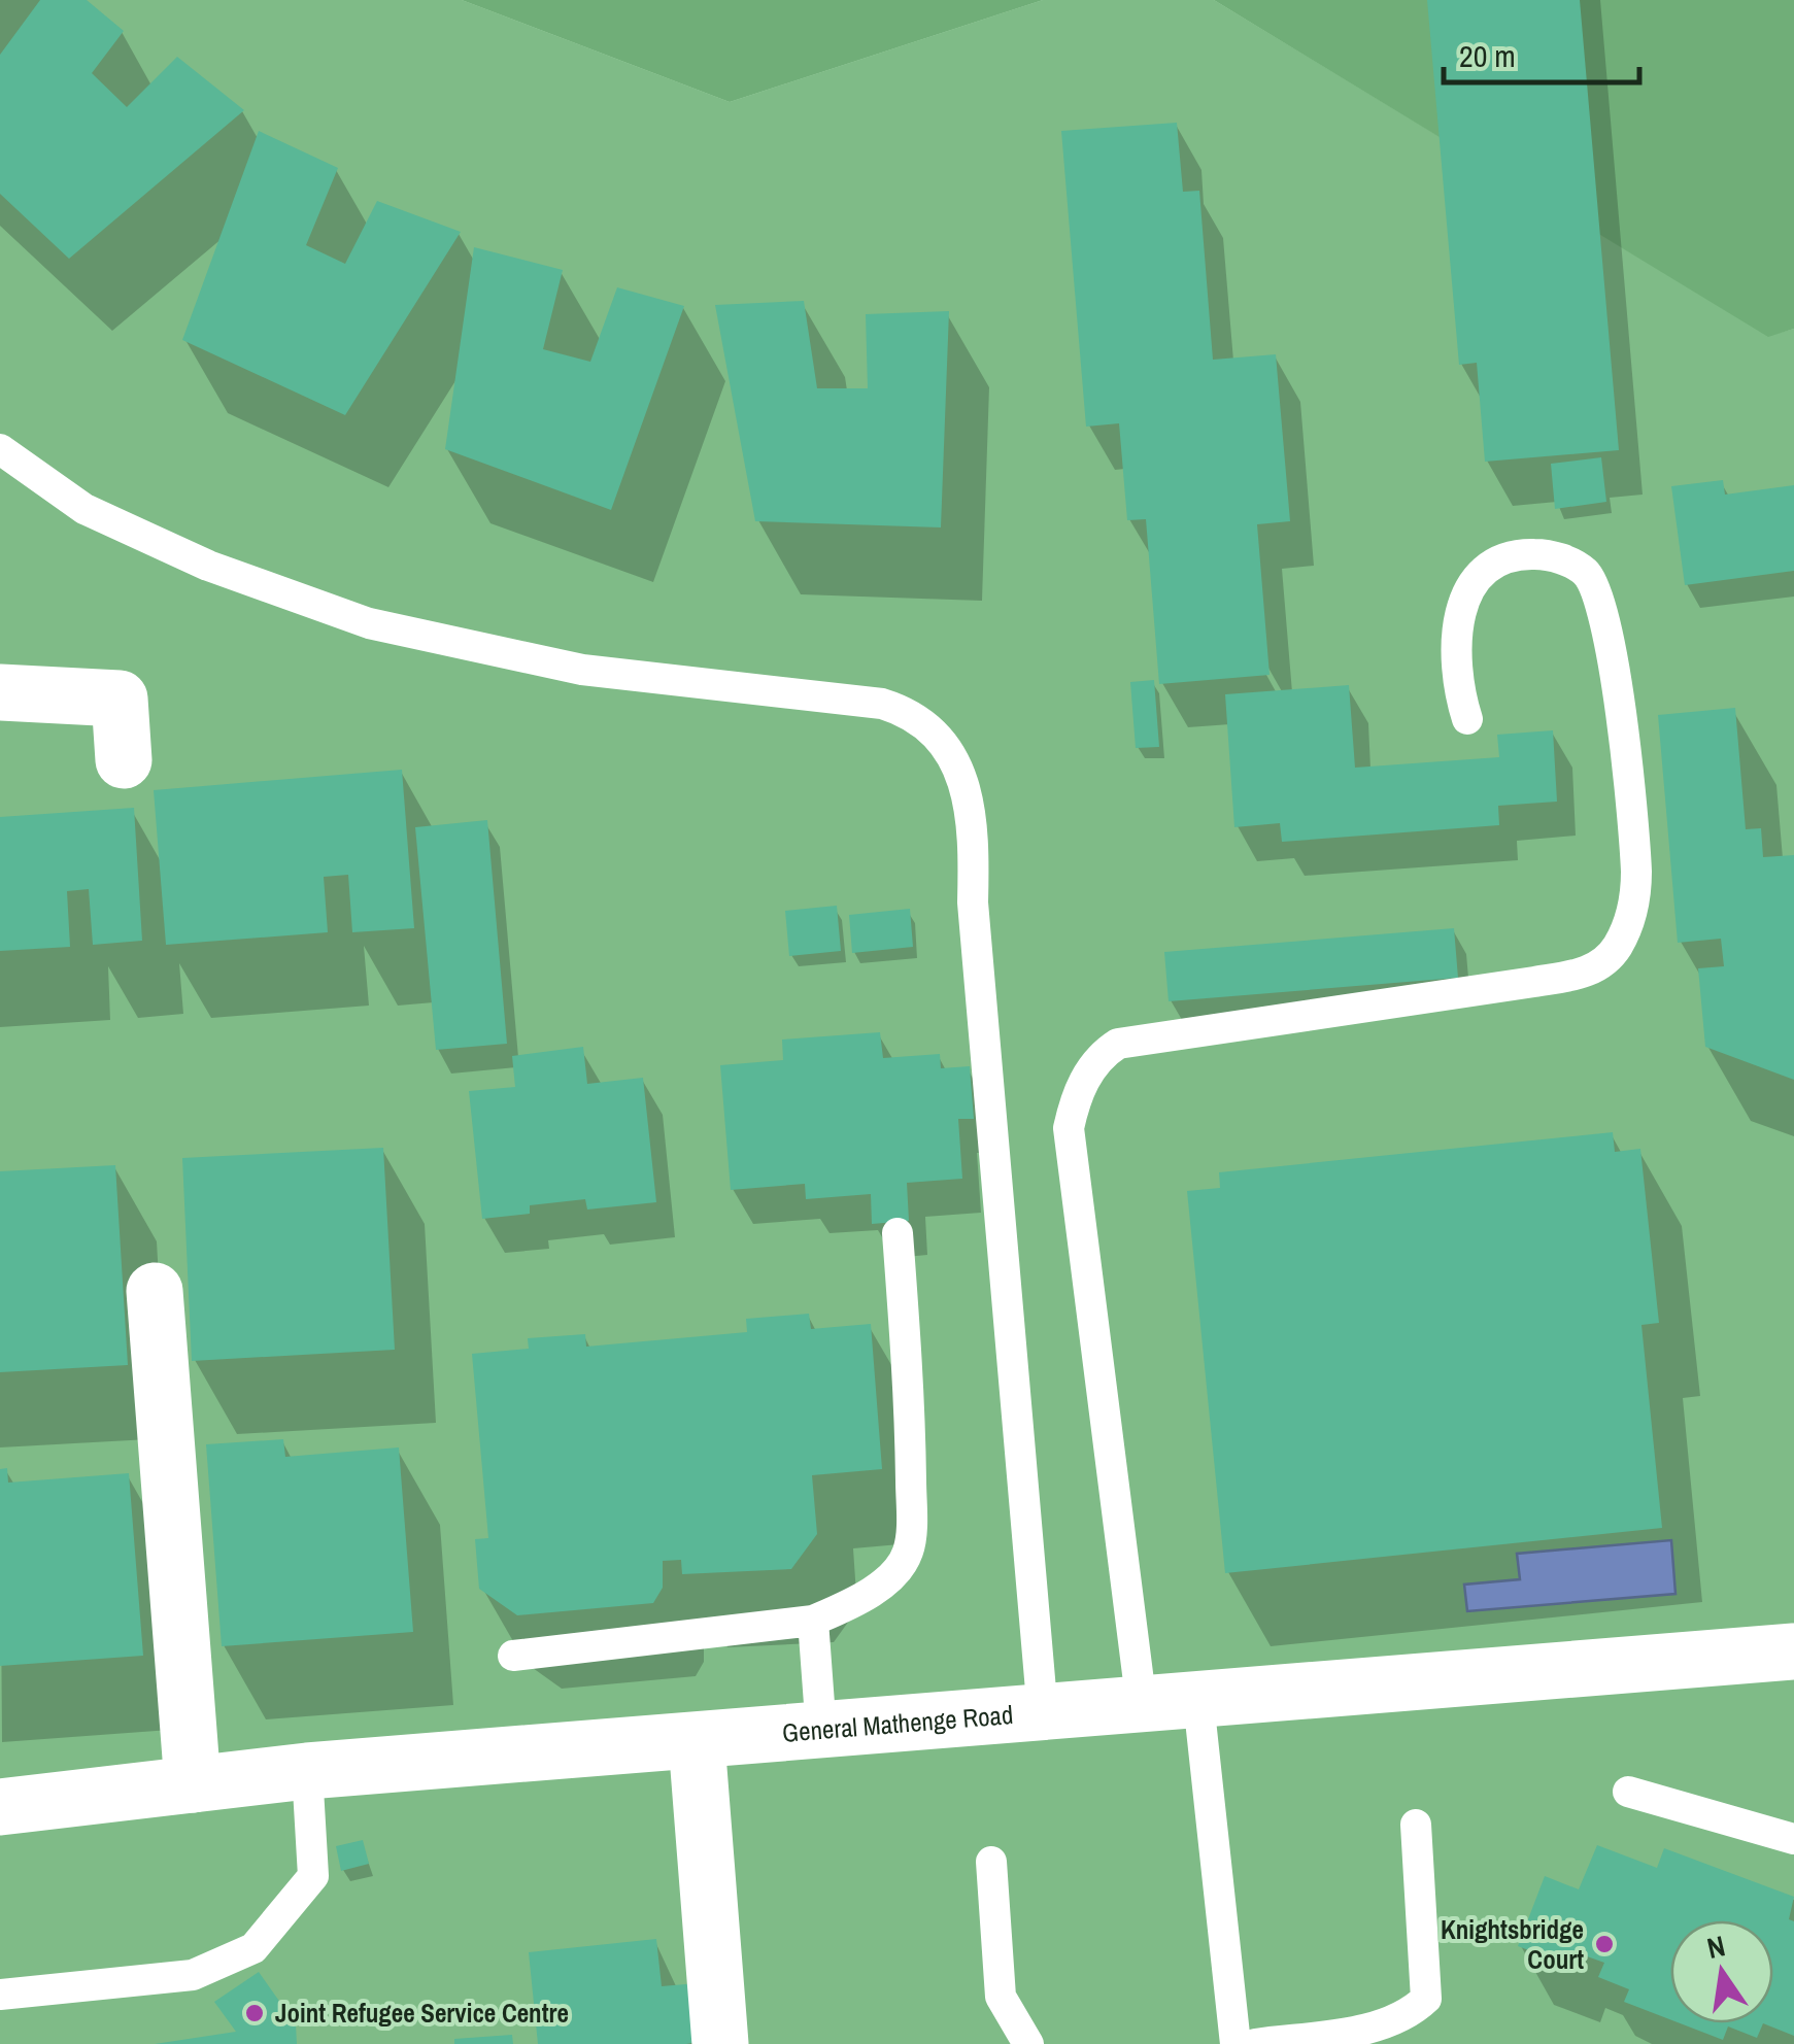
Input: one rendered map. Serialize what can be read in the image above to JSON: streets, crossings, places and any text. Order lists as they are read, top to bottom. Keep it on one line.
{"streets":{"street":["General Mathenge Road"]},"places":["Knightsbridge Court","Joint Refugee Service Centre"],"scale_bar":"20 m","north":"top"}
